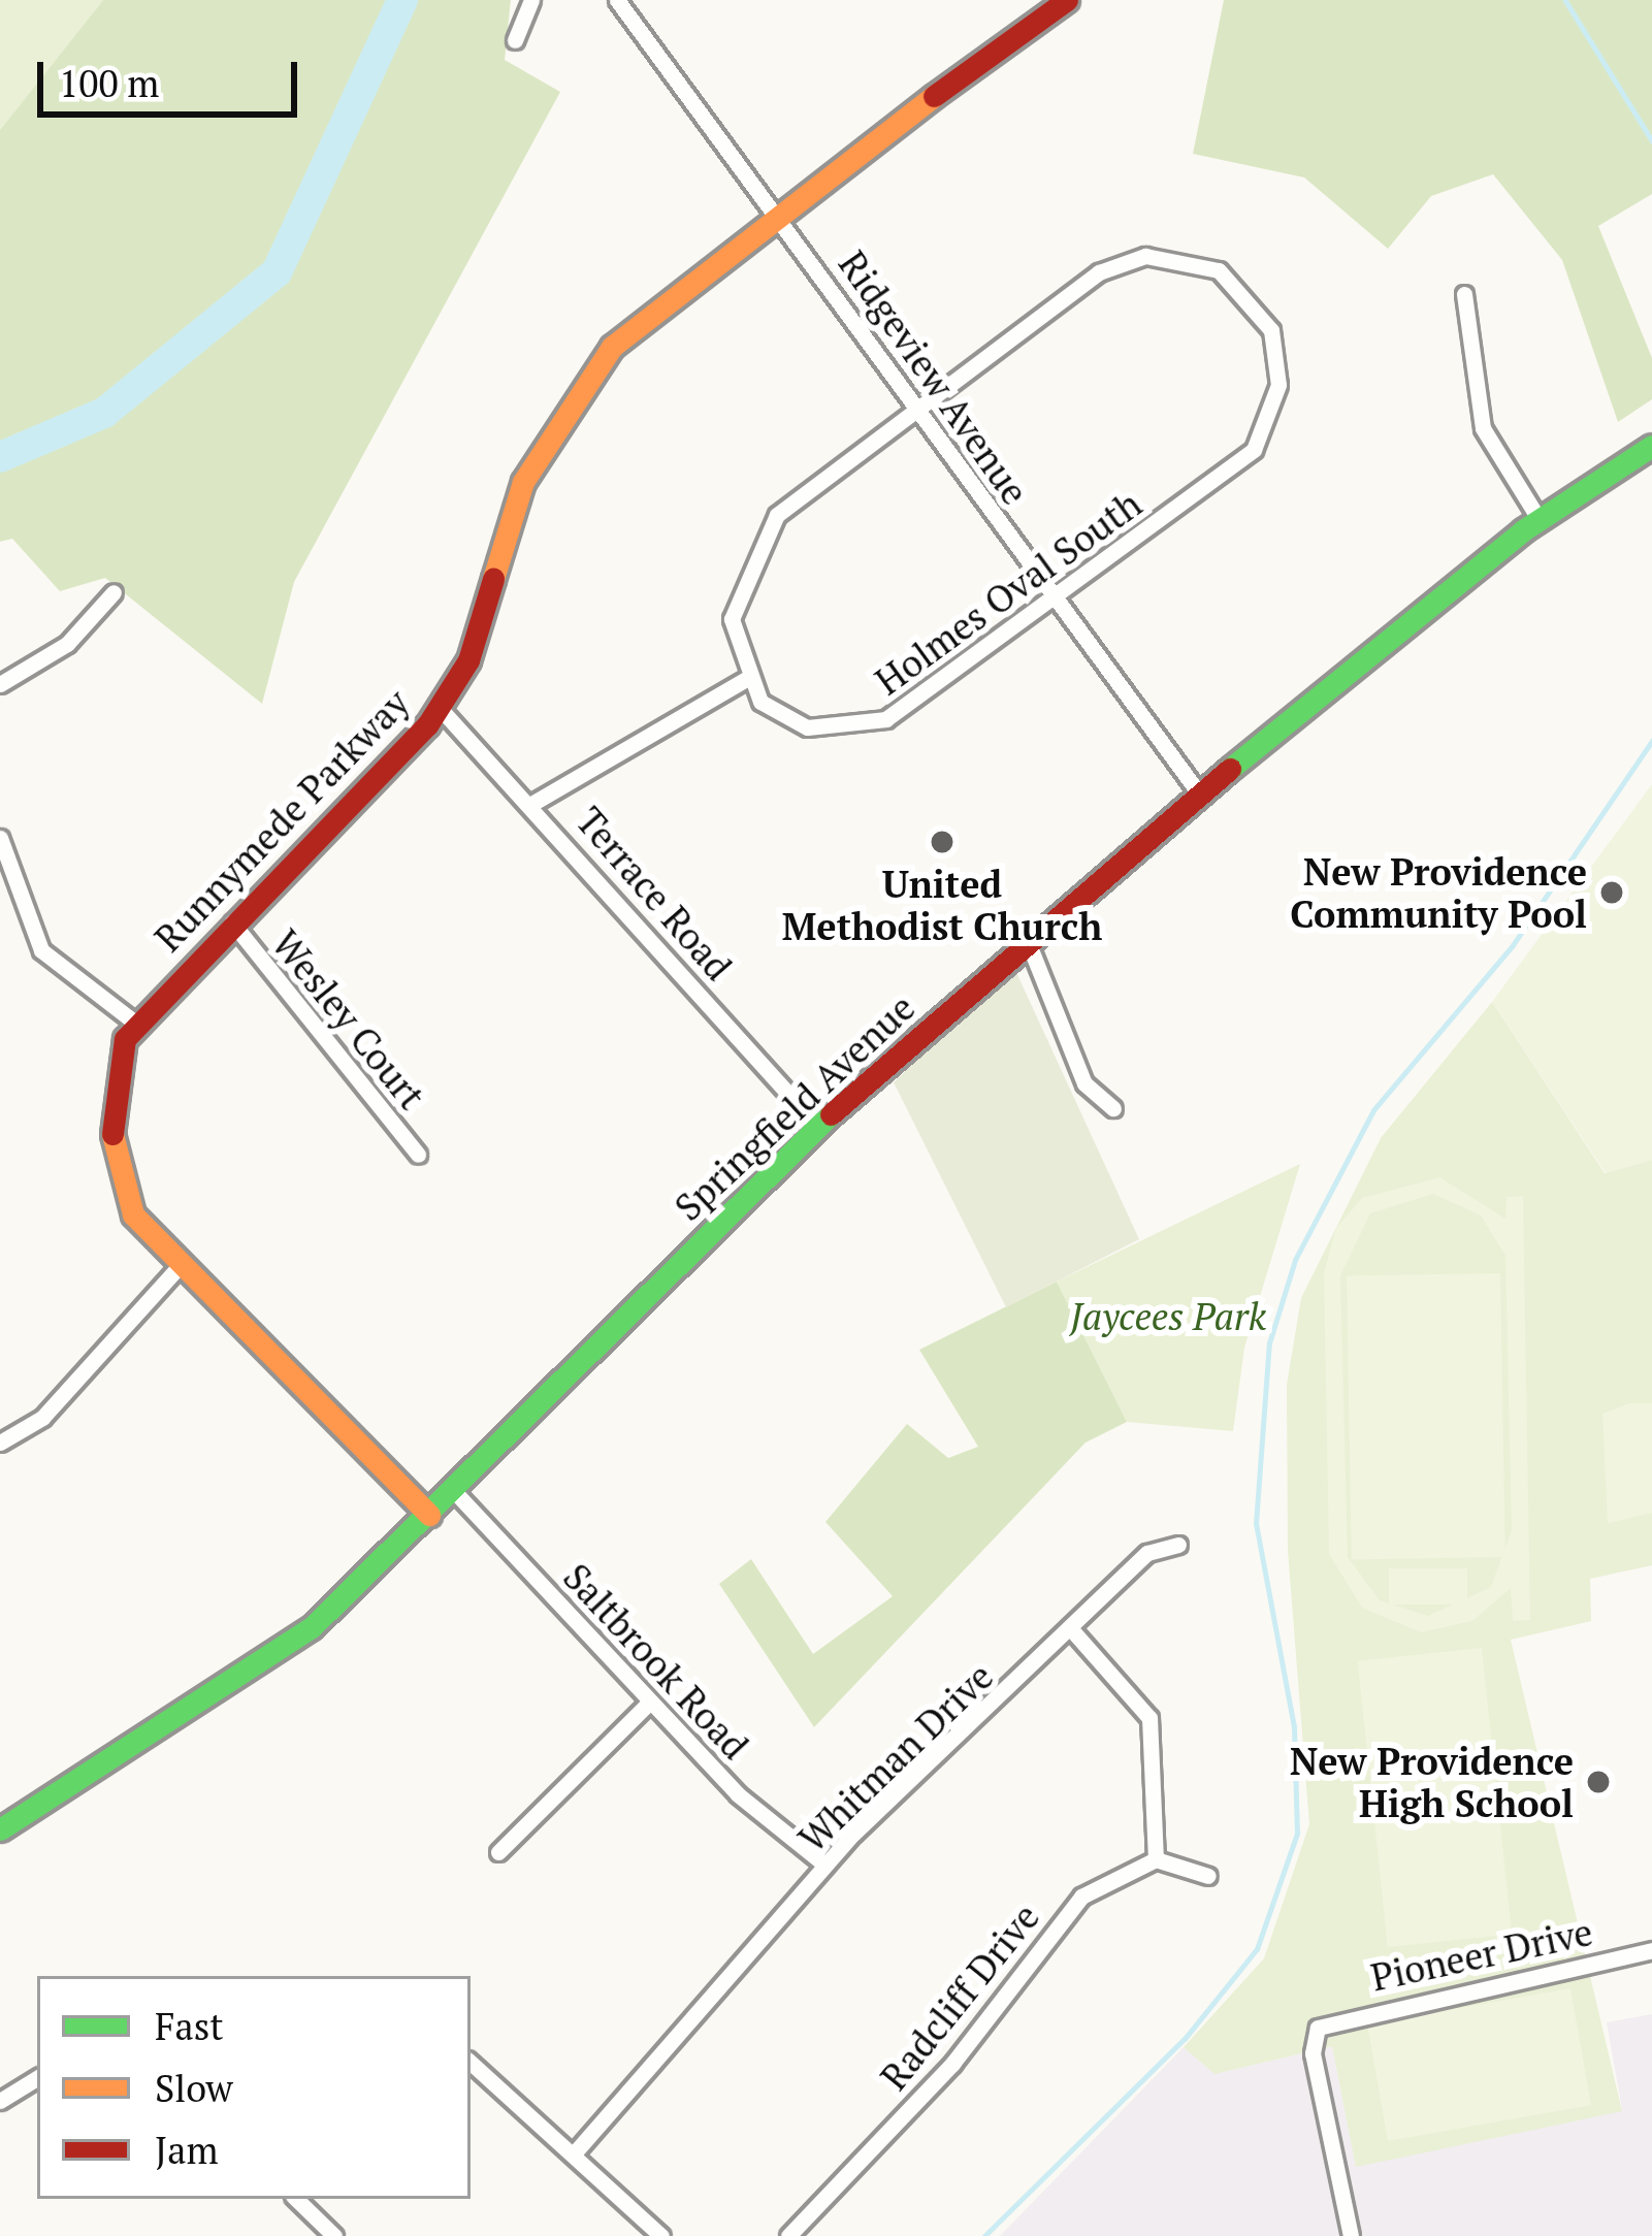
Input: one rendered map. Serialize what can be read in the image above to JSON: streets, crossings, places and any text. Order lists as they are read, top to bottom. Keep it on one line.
{"streets":{"main road":["Runnymede Parkway","Springfield Avenue"],"street":["Ridgeview Avenue","Holmes Oval South","Terrace Road","Wesley Court","Saltbrook Road","Whitman Drive","Pioneer Drive","Radcliff Drive"]},"crossings":[["Ridgeview Avenue","Holmes Oval South"],["Ridgeview Avenue","Runnymede Parkway"],["Ridgeview Avenue","Springfield Avenue"],["Runnymede Parkway","Terrace Road"],["Runnymede Parkway","Wesley Court"],["Runnymede Parkway","Springfield Avenue"],["Terrace Road","Springfield Avenue"],["Springfield Avenue","Saltbrook Road"],["Saltbrook Road","Whitman Drive"]],"parks":["Jaycees Park"],"places":["United Methodist Church","New Providence Community Pool","New Providence High School"],"legend":["Fast","Slow","Jam"],"scale_bar":"100 m"}
